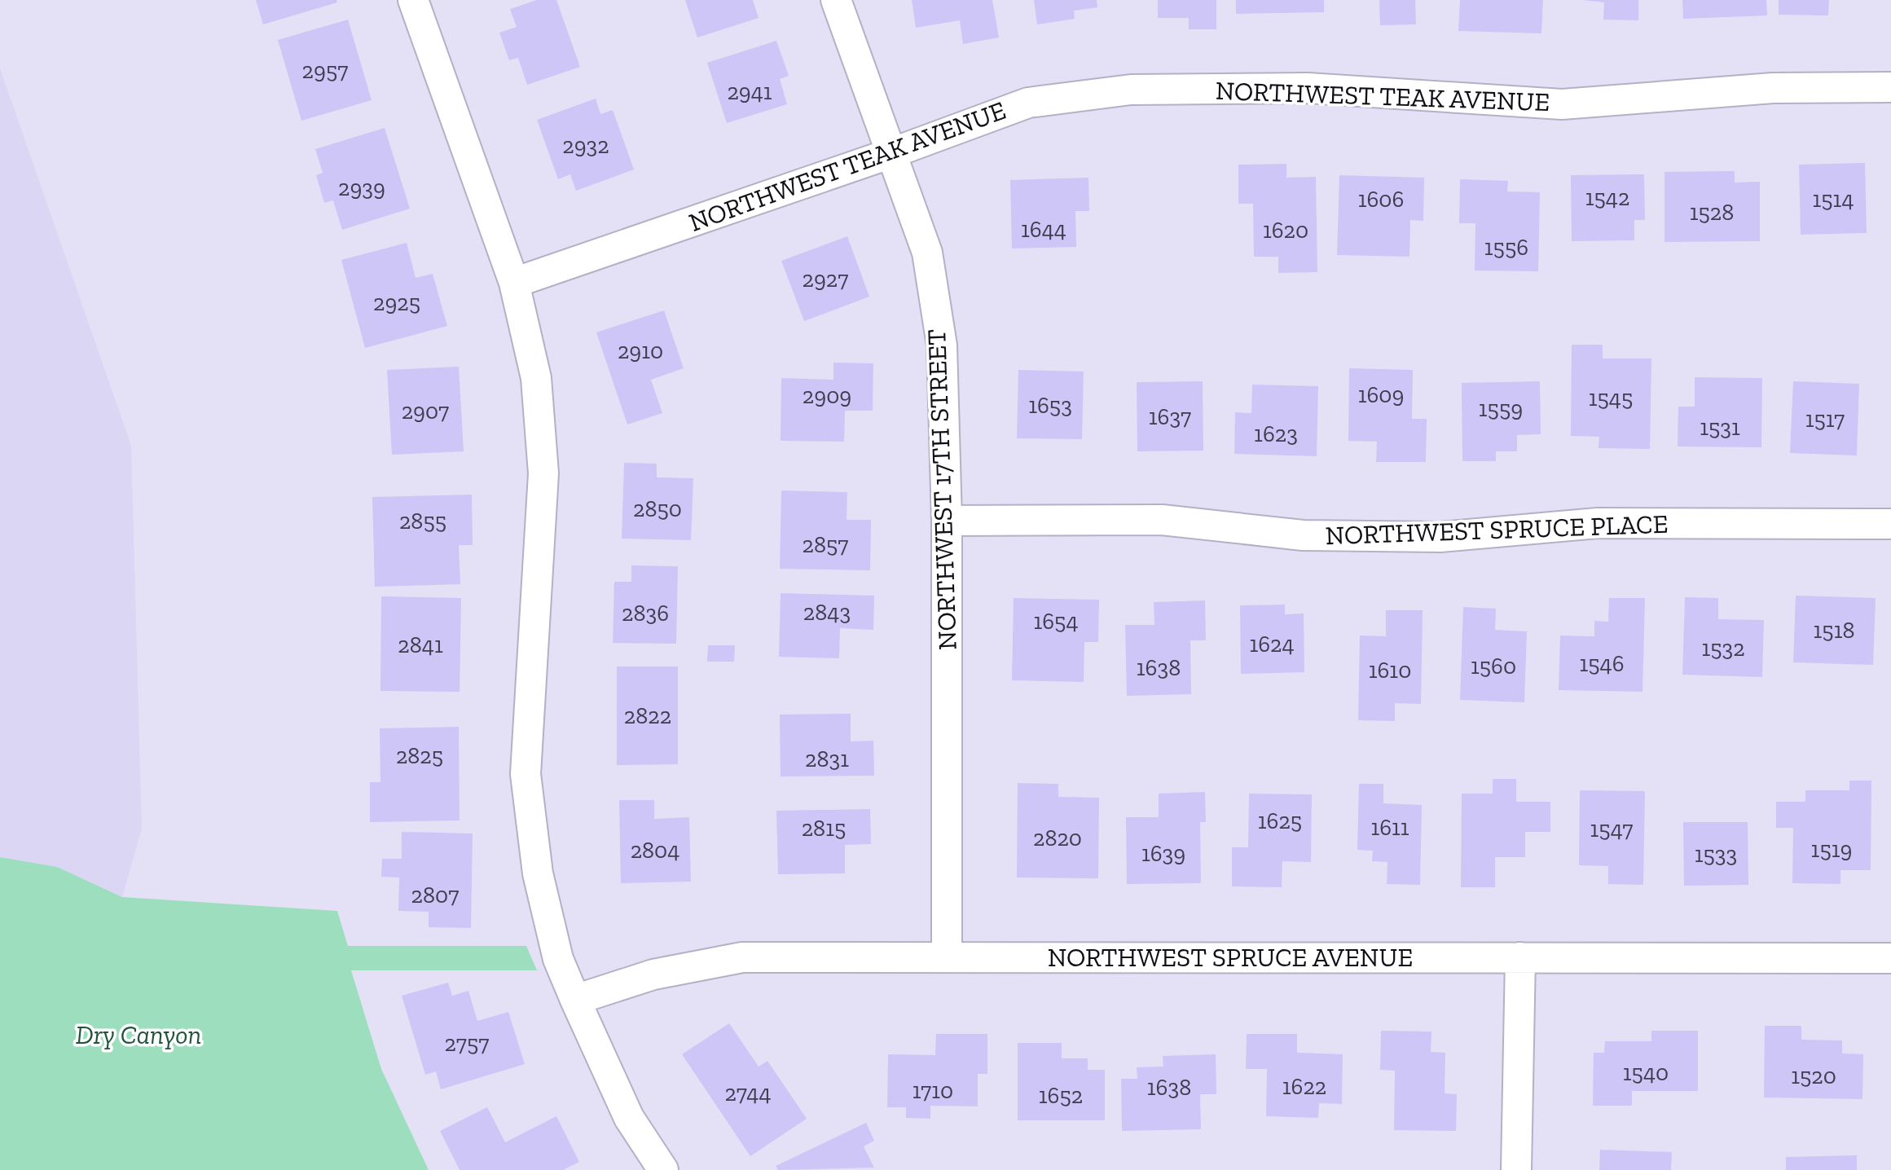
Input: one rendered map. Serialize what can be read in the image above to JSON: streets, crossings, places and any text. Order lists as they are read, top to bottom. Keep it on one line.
{"streets":{"street":["NORTHWEST TEAK AVENUE","NORTHWEST 17TH STREET","NORTHWEST SPRUCE PLACE","NORTHWEST SPRUCE AVENUE"]},"crossings":[["NORTHWEST TEAK AVENUE","NORTHWEST 17TH STREET"],["NORTHWEST 17TH STREET","NORTHWEST SPRUCE PLACE"],["NORTHWEST 17TH STREET","NORTHWEST SPRUCE AVENUE"]],"parks":["Dry Canyon"],"house_numbers":["2957","2941","2932","2939","1542","1606","1514","1528","1644","1620","1556","2927","2925","2910","1609","2909","1545","1653","1559","2907","1637","1517","1531","1623","2850","2855","2857","2843","2836","1654","1518","1624","2841","1532","1546","1560","1638","1610","2822","2825","2831","1625","1611","2815","1547","2820","1519","2804","1639","1533","2807","2757","1540","1520","1622","1638","1710","2744","1652"]}
